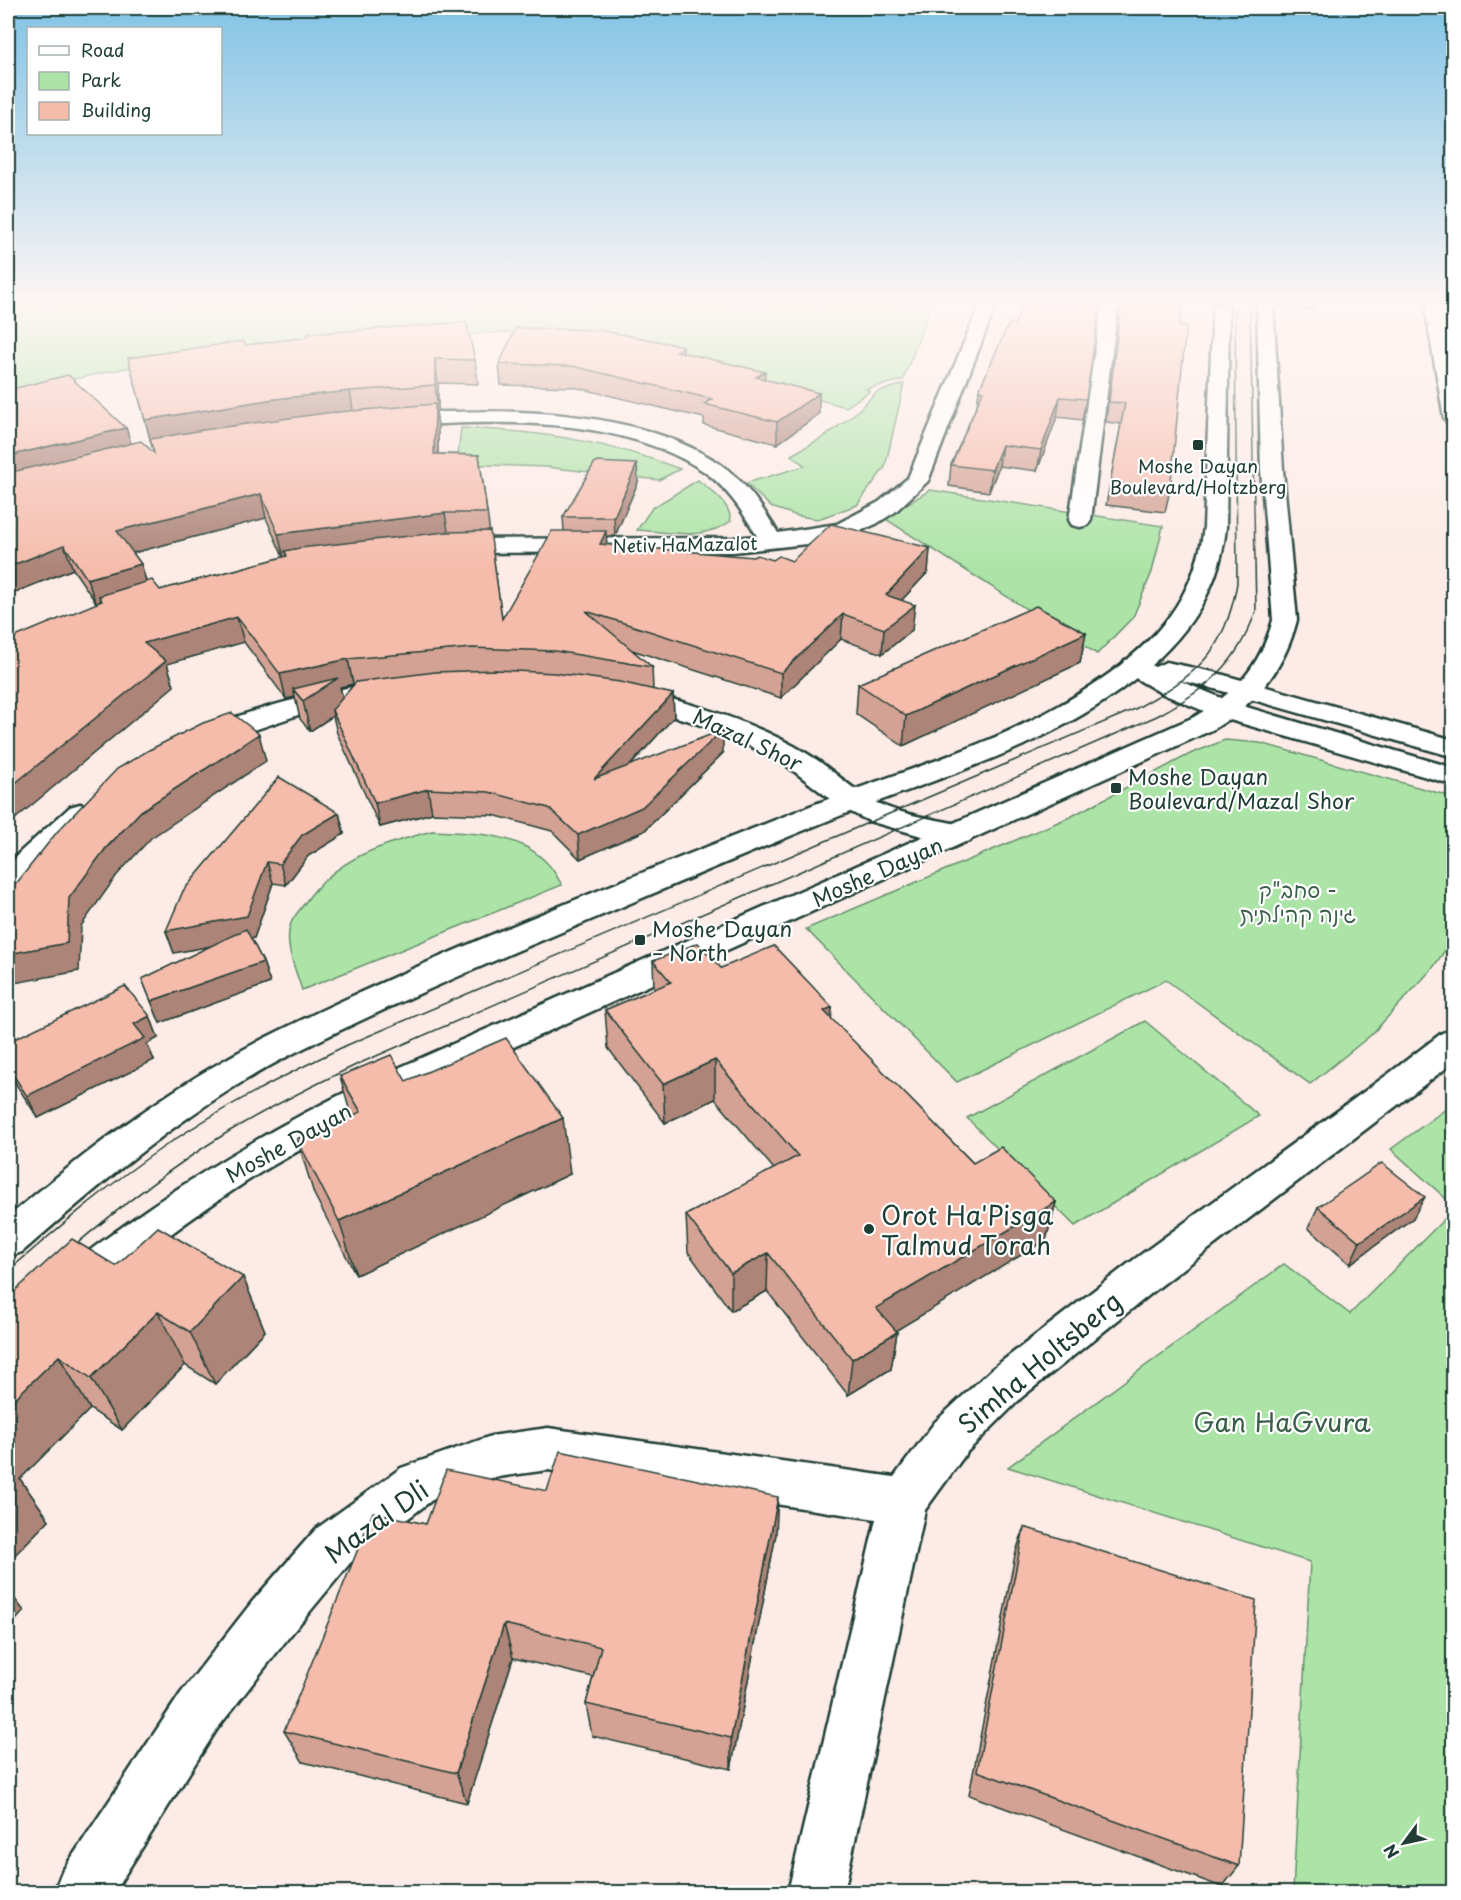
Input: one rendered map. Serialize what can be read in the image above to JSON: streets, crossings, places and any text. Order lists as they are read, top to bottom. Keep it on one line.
{"streets":{"street":["Netiv HaMazalot","Mazal Shor","Moshe Dayan","Simha Holtsberg","Mazal Dli"]},"crossings":[["Mazal Shor","Moshe Dayan"],["Simha Holtsberg","Mazal Dli"]],"parks":["סחב\"ק - גינה קהילתית","Gan HaGvura"],"places":{"transit":["Moshe Dayan Boulevard/Holtzberg","Moshe Dayan Boulevard/Mazal Shor","Moshe Dayan – North"],"other":["Orot Ha'Pisga Talmud Torah"]},"legend":["Road","Park","Building"],"north":"bottom left"}
